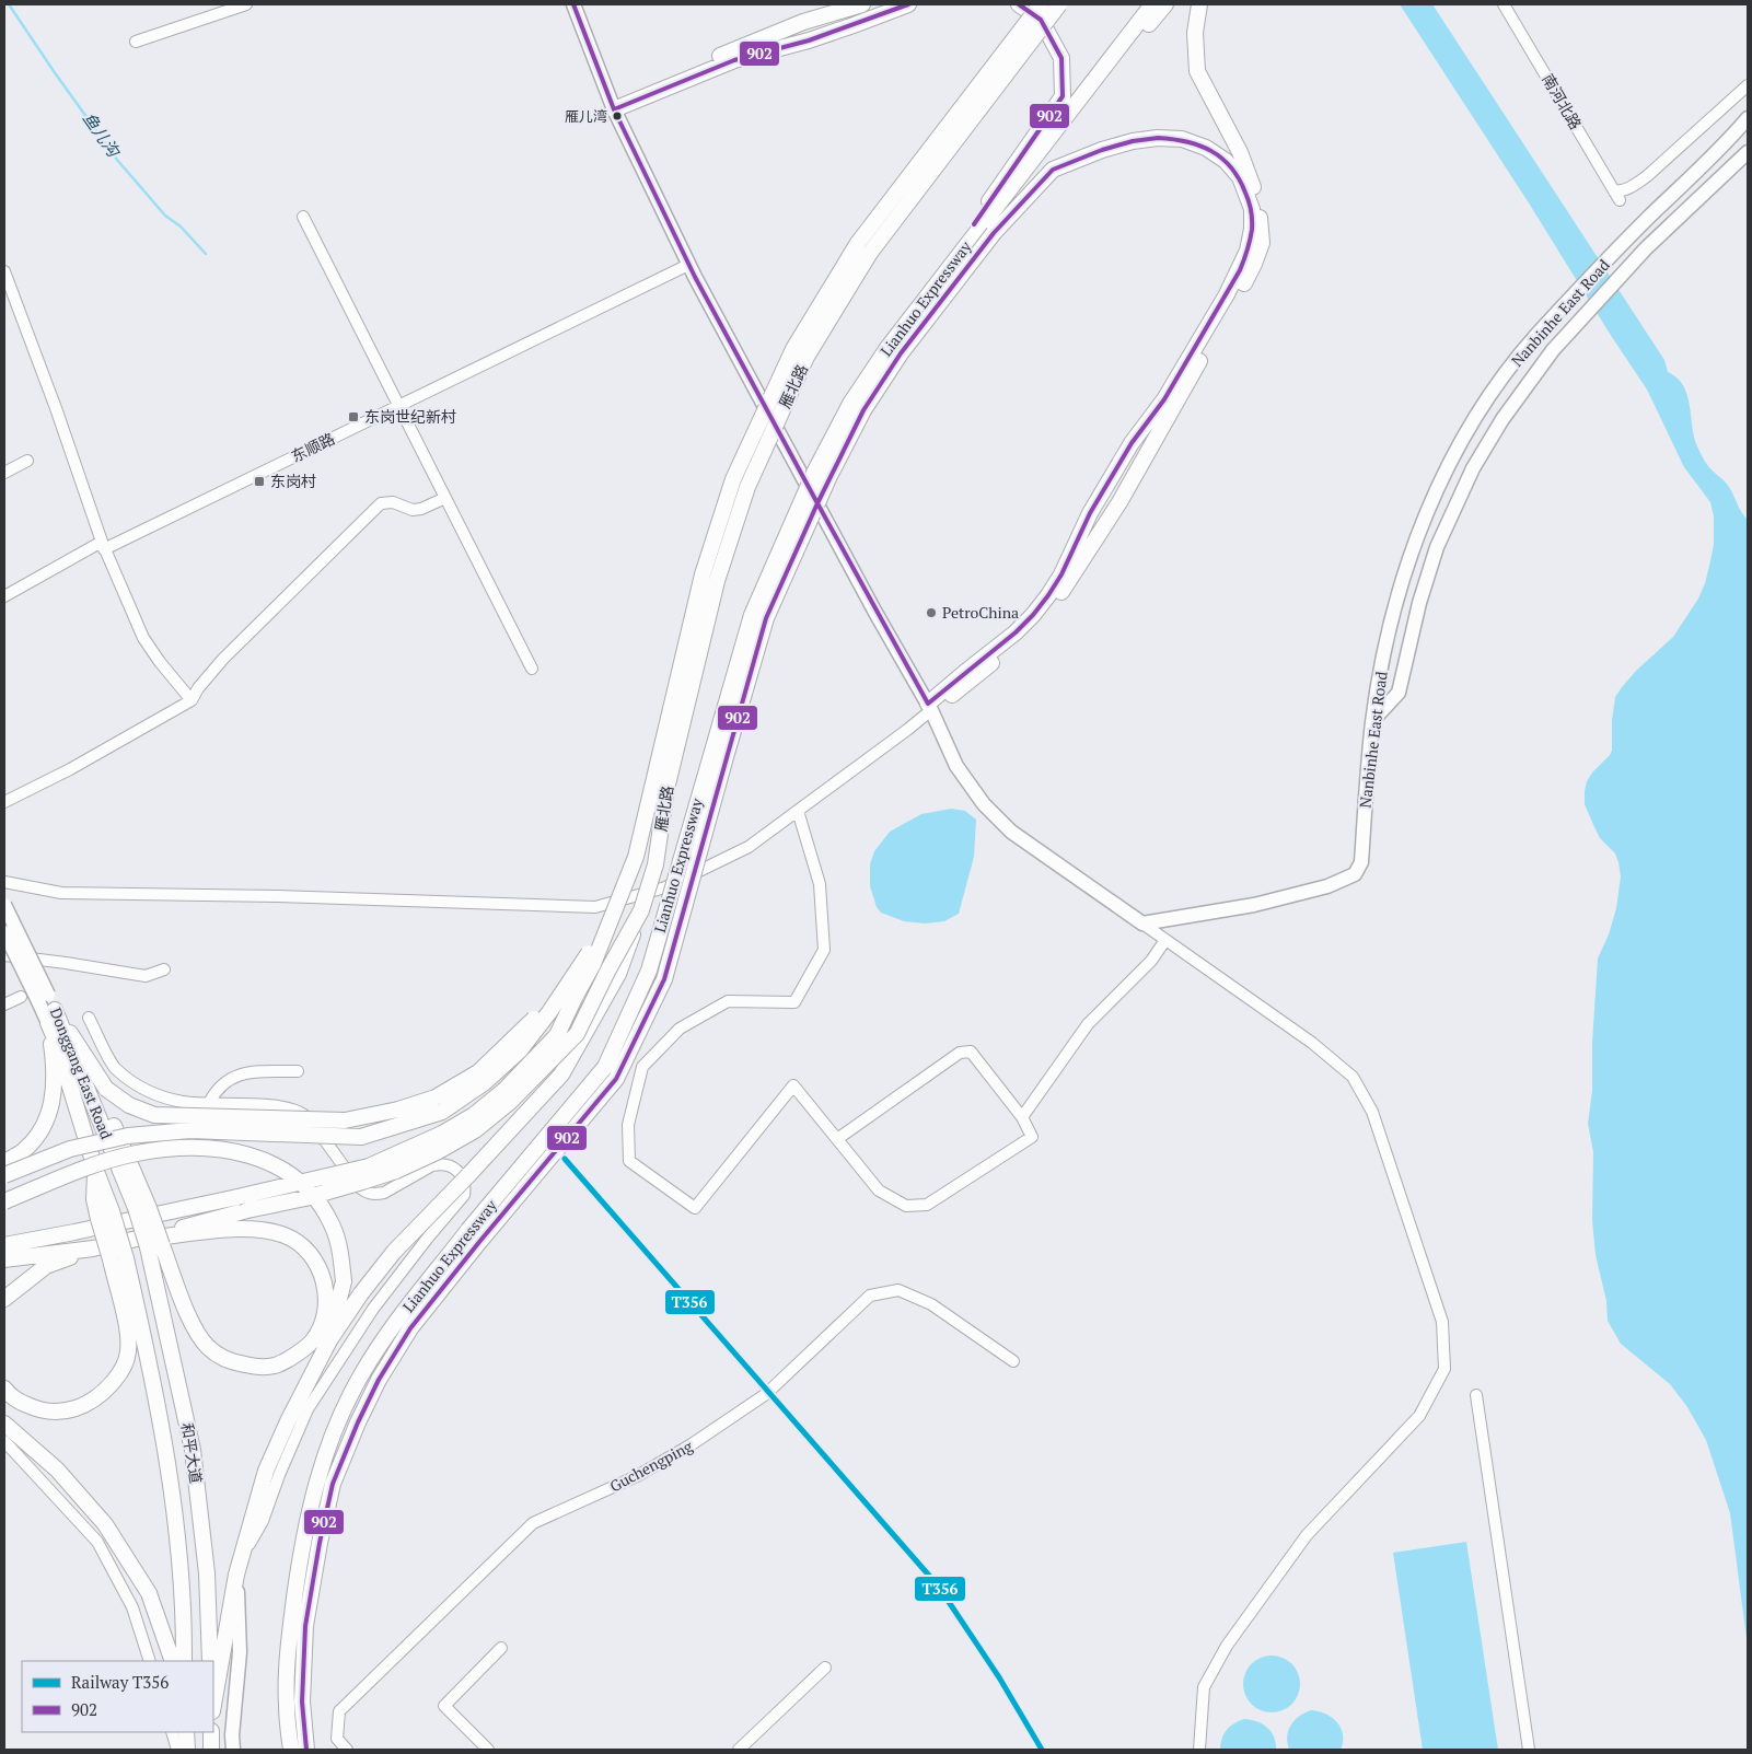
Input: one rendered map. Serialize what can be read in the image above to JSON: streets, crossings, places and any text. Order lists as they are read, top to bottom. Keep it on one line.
{"streets":{"highway":["Lianhuo Expressway","雁北路","Donggang East Road","和平大道"],"main road":["Nanbinhe East Road"],"street":["南河北路","东顺路","Guchengping"]},"crossings":[["Donggang East Road","和平大道"]],"water":["鱼儿沟"],"places":{"other":["雁儿湾","PetroChina"],"transit":["东岗世纪新村","东岗村"]},"lines":["transit line 902","rail line T356"],"legend":["Railway T356","902"]}
